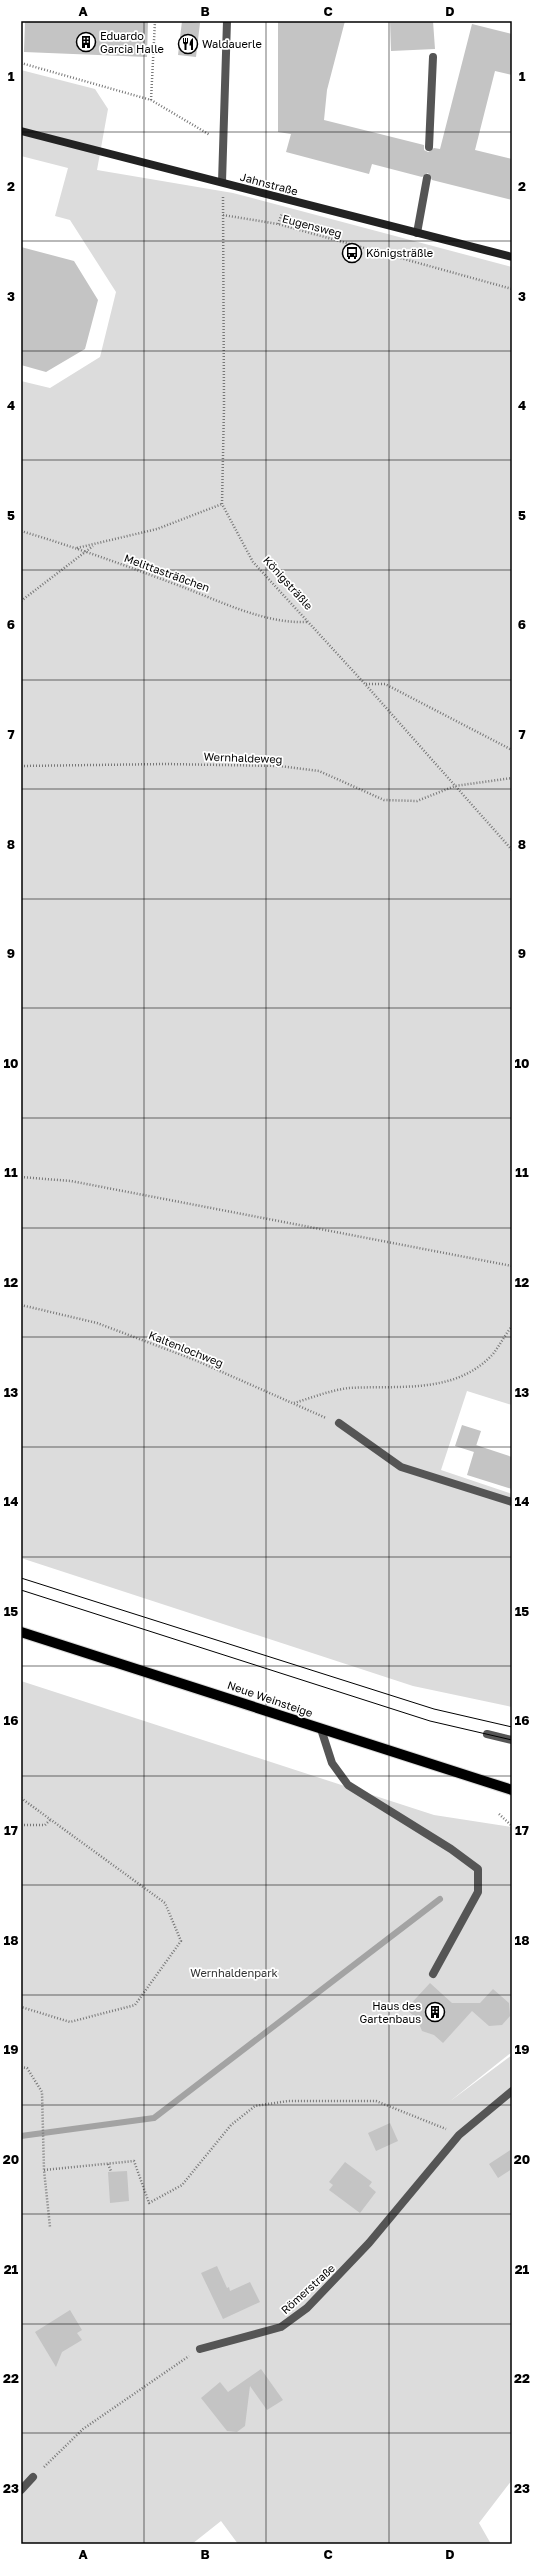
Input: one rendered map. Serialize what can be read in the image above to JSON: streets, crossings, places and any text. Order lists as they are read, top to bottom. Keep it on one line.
{"streets":{"main road":["Jahnstraße","Neue Weinsteige"],"street":["Römerstraße"],"path":["Eugensweg","Melittasträßchen","Königsträßle","Wernhaldeweg","Kaltenlochweg"]},"crossings":[["Jahnstraße","Königsträßle"],["Eugensweg","Königsträßle"],["Melittasträßchen","Königsträßle"],["Königsträßle","Wernhaldeweg"]],"parks":["Wernhaldenpark"],"places":{"building":["Eduardo Garcia Halle","Haus des Gartenbaus"],"restaurant":["Waldauerle"],"bus stop":["Königsträßle"]},"grid":{"columns":["A","B","C","D"],"rows":["1","2","3","4","5","6","7","8","9","10","11","12","13","14","15","16","17","18","19","20","21","22","23"]}}
